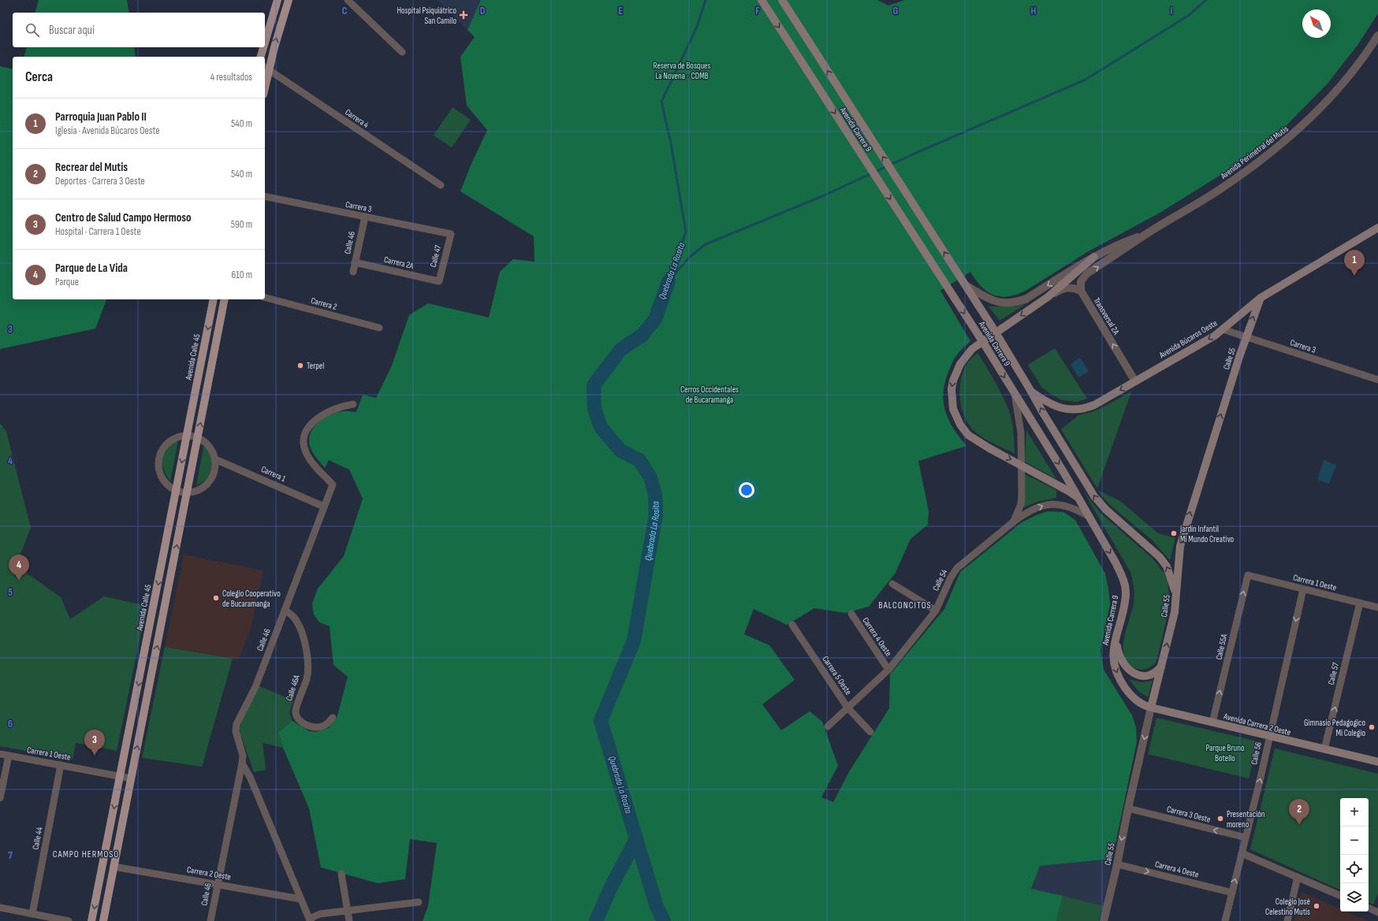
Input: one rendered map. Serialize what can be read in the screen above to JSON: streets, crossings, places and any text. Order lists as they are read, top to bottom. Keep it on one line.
{"streets":{"main road":["Avenida Carrera 9","Avenida Búcaros Oeste","Avenida Calle 45","Calle 55","Avenida Carrera 2 Oeste"],"street":["Carrera 4","Avenida Perimetral del Mutis","Carrera 3","Calle 46","Calle 47","Carrera 2A","Carrera 2","Transversal 2A","Carrera 1","Calle 54","Carrera 1 Oeste","Carrera 4 Oeste","Calle 55A","Calle 57","Carrera 5 Oeste","Calle 46A","Calle 56","Carrera 3 Oeste","Calle 44","Carrera 2 Oeste"]},"crossings":[["Avenida Carrera 9","Avenida Perimetral del Mutis"],["Avenida Carrera 9","Avenida Búcaros Oeste"],["Avenida Carrera 9","Calle 55"],["Avenida Carrera 9","Calle 54"],["Avenida Carrera 9","Avenida Carrera 2 Oeste"],["Avenida Perimetral del Mutis","Transversal 2A"],["Carrera 3","Calle 46"],["Carrera 3","Calle 47"],["Carrera 3","Avenida Búcaros Oeste"],["Carrera 3","Calle 55"],["Calle 46","Carrera 2A"],["Calle 46","Carrera 1"],["Calle 46","Calle 46A"],["Calle 46","Carrera 2 Oeste"],["Calle 47","Carrera 2A"],["Transversal 2A","Avenida Búcaros Oeste"],["Avenida Búcaros Oeste","Calle 55"],["Avenida Calle 45","Carrera 1 Oeste"],["Calle 55","Carrera 4 Oeste"],["Calle 55","Avenida Carrera 2 Oeste"],["Calle 55","Carrera 3 Oeste"],["Calle 54","Carrera 4 Oeste"],["Calle 54","Carrera 5 Oeste"],["Carrera 1 Oeste","Calle 55A"],["Carrera 1 Oeste","Calle 57"],["Carrera 1 Oeste","Calle 56"],["Carrera 1 Oeste","Calle 44"],["Carrera 4 Oeste","Calle 56"],["Calle 55A","Avenida Carrera 2 Oeste"],["Calle 57","Avenida Carrera 2 Oeste"],["Avenida Carrera 2 Oeste","Calle 56"],["Calle 56","Carrera 3 Oeste"]],"one_way":["Transversal 2A","Avenida Búcaros Oeste","Carrera 4 Oeste","Calle 55A","Calle 57","Carrera 3 Oeste"],"districts":["BALCONCITOS","CAMPO HERMOSO"],"water":["Quebrada La Rosita"],"parks":["Reserva de Bosques La Novena - CDMB","Cerros Occidentales de Bucaramanga","Parque Bruno Botello"],"places":{"health":["Hospital Psiquiátrico San Camilo"],"other":["Terpel","Jardín Infantil Mi Mundo Creativo","Colegio Cooperativo de Bucaramanga","Gimnasio Pedagogico Mi Colegio","Presentación moreno","Colegio José Celestino Mutis"]},"north":"top left","page":{"search":"Buscar aquí","heading":["Cerca","4 resultados"],"list":[{"mark":"1","name":"Parroquia Juan Pablo II","note":"Iglesia · Avenida Búcaros Oeste","value":"540 m"},{"mark":"2","name":"Recrear del Mutis","note":"Deportes · Carrera 3 Oeste","value":"540 m"},{"mark":"3","name":"Centro de Salud Campo Hermoso","note":"Hospital · Carrera 1 Oeste","value":"590 m"},{"mark":"4","name":"Parque de La Vida","note":"Parque","value":"610 m"}],"pins":["1","4","3","2"],"map_buttons":["+","−"]},"grid":{"columns":["C","D","E","F","G","H","I"],"rows":["3","4","5","6","7"]}}
